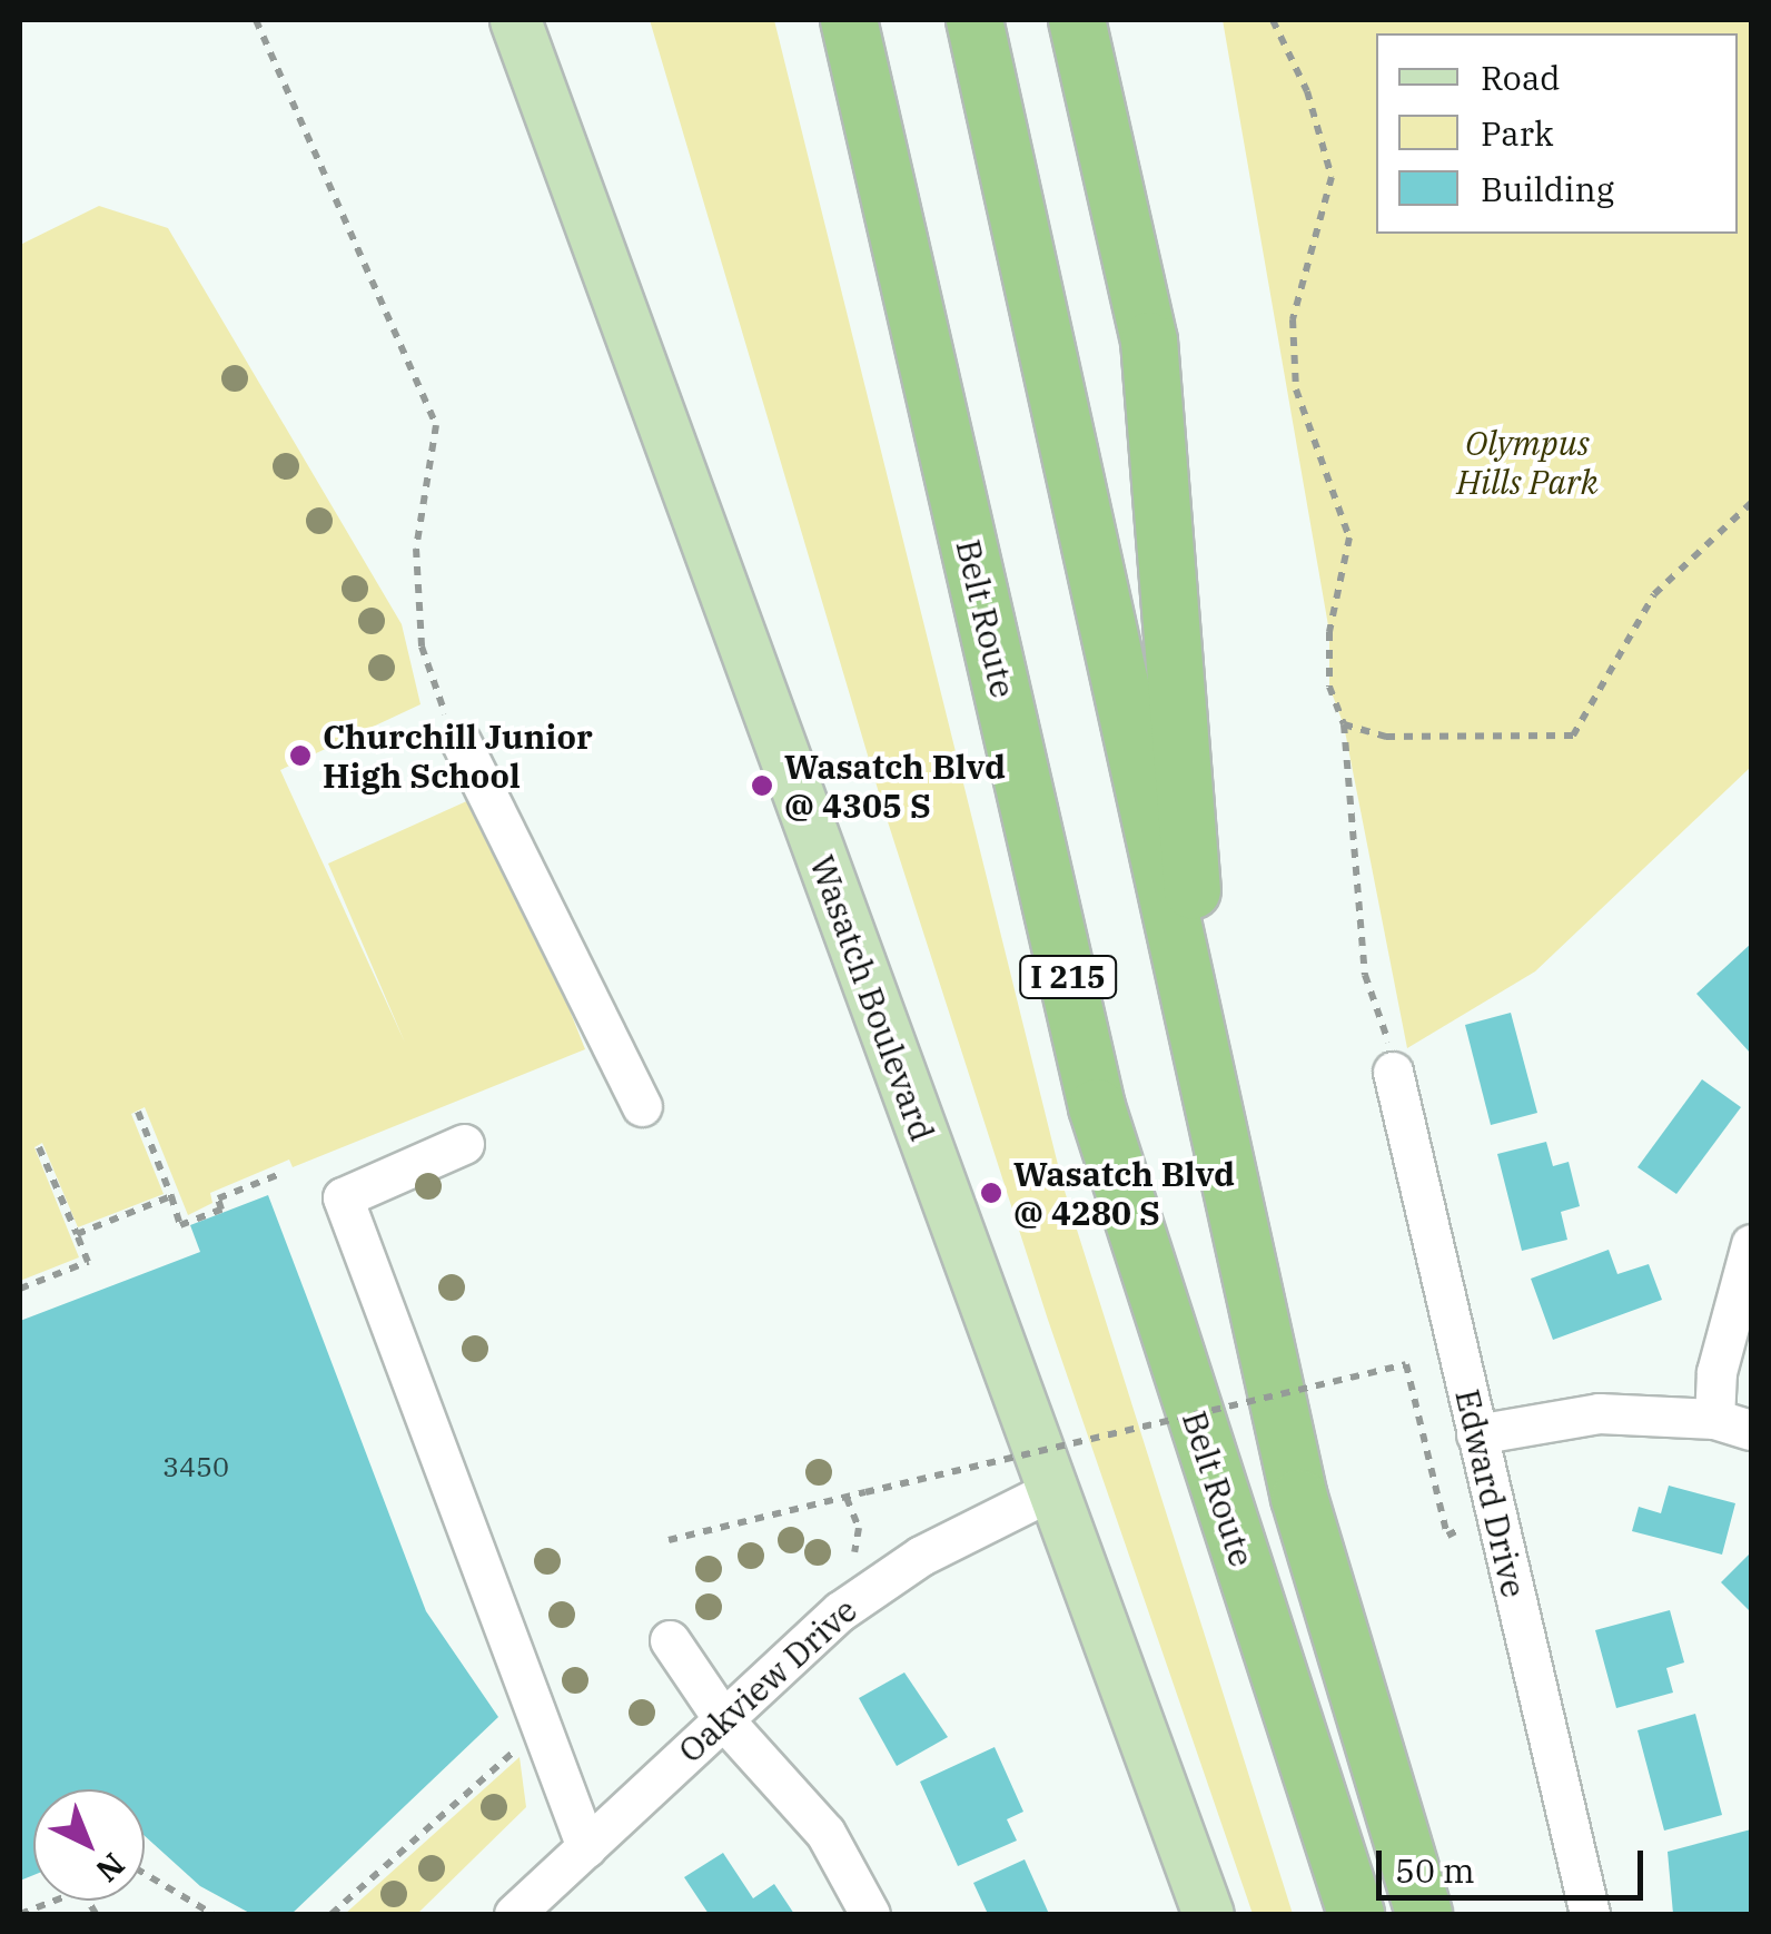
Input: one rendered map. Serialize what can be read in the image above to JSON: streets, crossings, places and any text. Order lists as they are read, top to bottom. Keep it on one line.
{"streets":{"highway":["Belt Route","I 215"],"main road":["Wasatch Boulevard"],"street":["Edward Drive","Oakview Drive"]},"crossings":[["Wasatch Boulevard","Oakview Drive"]],"parks":["Olympus Hills Park"],"places":["Churchill Junior High School","Wasatch Blvd @ 4305 S","Wasatch Blvd @ 4280 S"],"house_numbers":["3450"],"legend":["Road","Park","Building"],"scale_bar":"50 m","north":"bottom right"}
